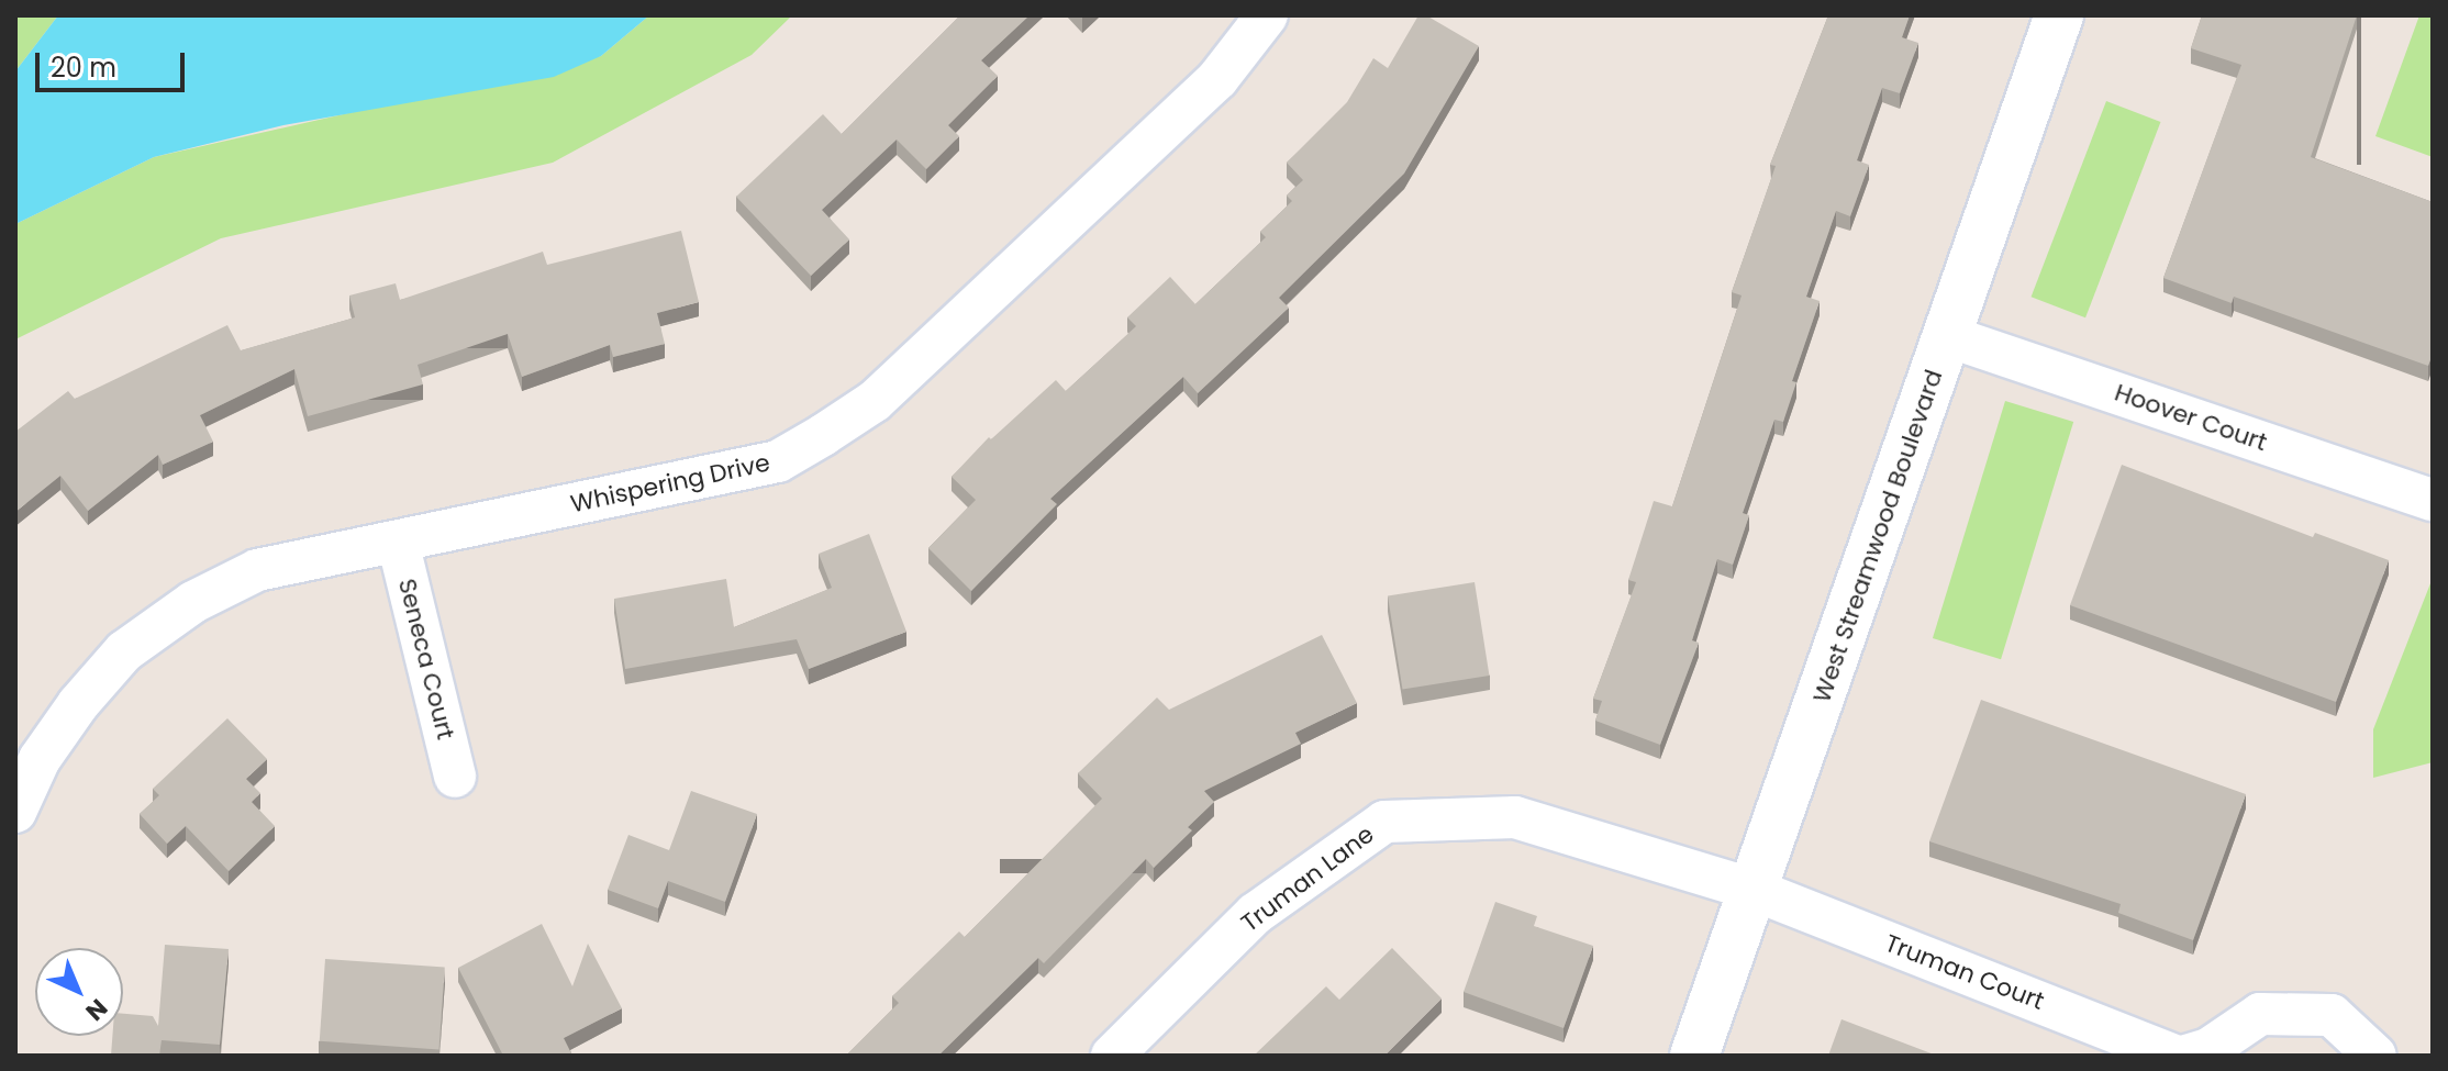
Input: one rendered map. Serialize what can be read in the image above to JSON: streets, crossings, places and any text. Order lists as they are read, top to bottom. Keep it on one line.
{"streets":{"street":["Hoover Court","Whispering Drive","West Streamwood Boulevard","Seneca Court","Truman Lane","Truman Court"]},"crossings":[["Hoover Court","West Streamwood Boulevard"],["Whispering Drive","Seneca Court"],["West Streamwood Boulevard","Truman Lane"],["West Streamwood Boulevard","Truman Court"],["Truman Lane","Truman Court"]],"scale_bar":"20 m","north":"bottom right"}
